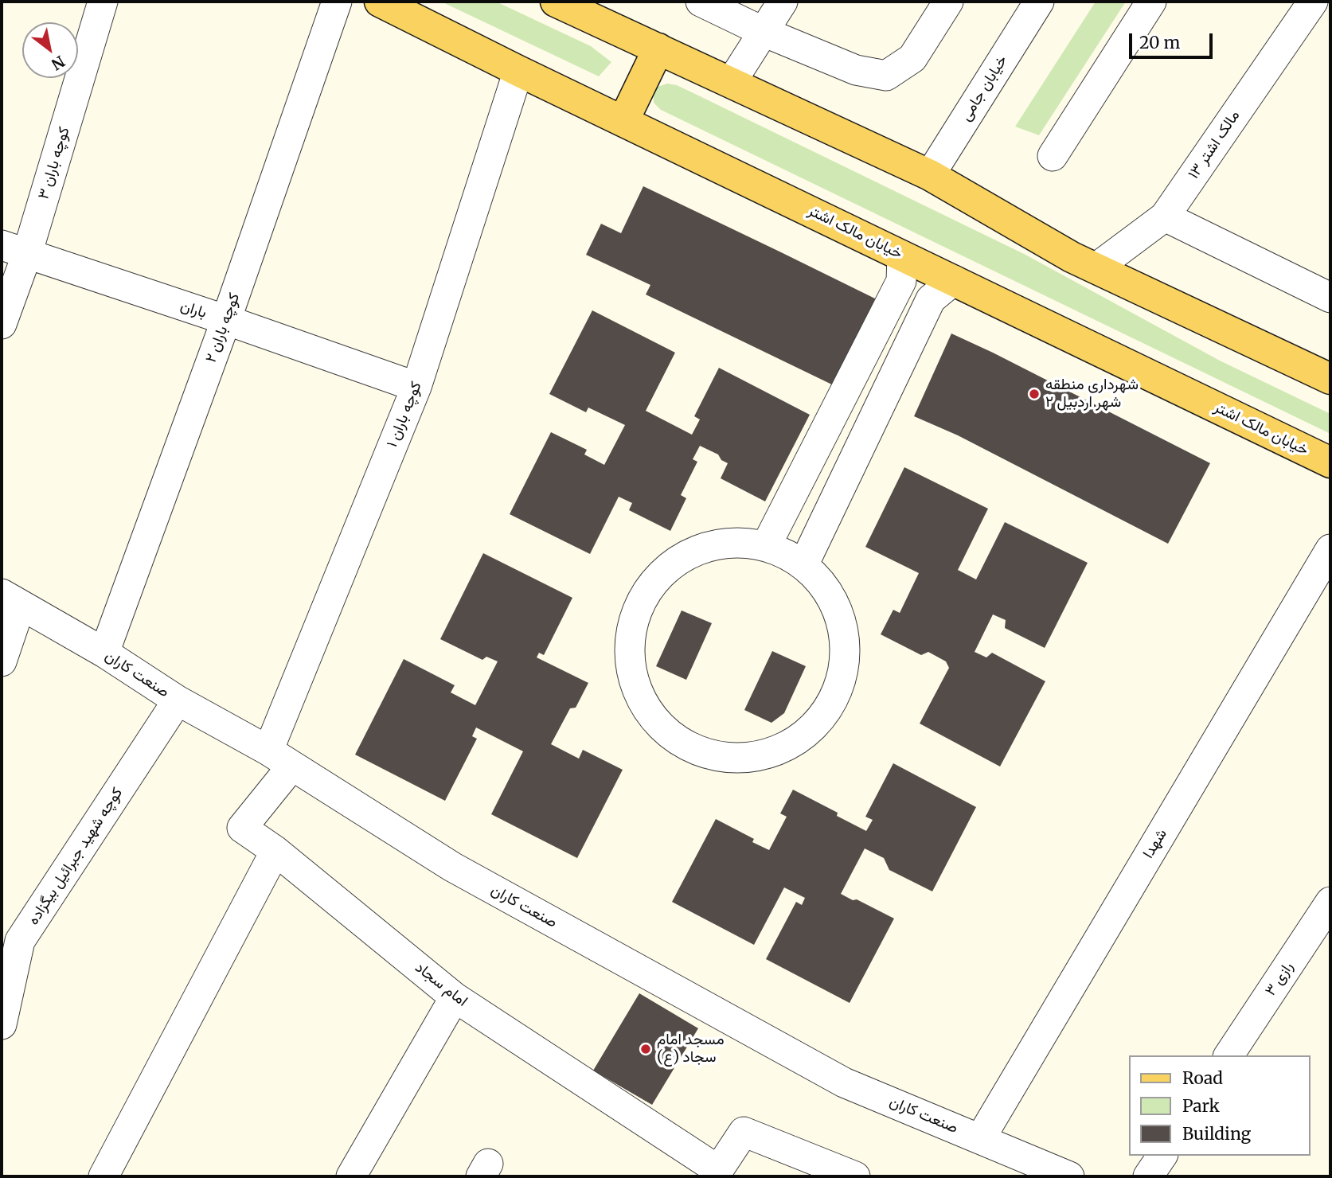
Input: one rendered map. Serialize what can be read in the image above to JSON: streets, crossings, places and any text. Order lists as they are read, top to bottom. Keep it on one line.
{"streets":{"main road":["خیابان مالک اشتر"],"street":["خیابان جامی","مالک اشتر ۱۳","کوچه باران ۳","باران","کوچه باران ۲","کوچه باران ۱","صنعت کاران","شهدا","کوچه شهید جبرائیل بیگزاده","رازی ۳","امام سجاد"]},"crossings":[["کوچه باران ۳","باران"],["خیابان مالک اشتر","کوچه باران ۱"],["باران","کوچه باران ۲"],["باران","کوچه باران ۱"],["کوچه باران ۲","صنعت کاران"],["کوچه باران ۱","صنعت کاران"],["صنعت کاران","شهدا"],["صنعت کاران","کوچه شهید جبرائیل بیگزاده"],["صنعت کاران","امام سجاد"]],"places":["شهرداری منطقه ۲ شهر اردبیل","مسجد امام سجاد (ع)"],"legend":["Road","Park","Building"],"scale_bar":"20 m","north":"bottom right"}
